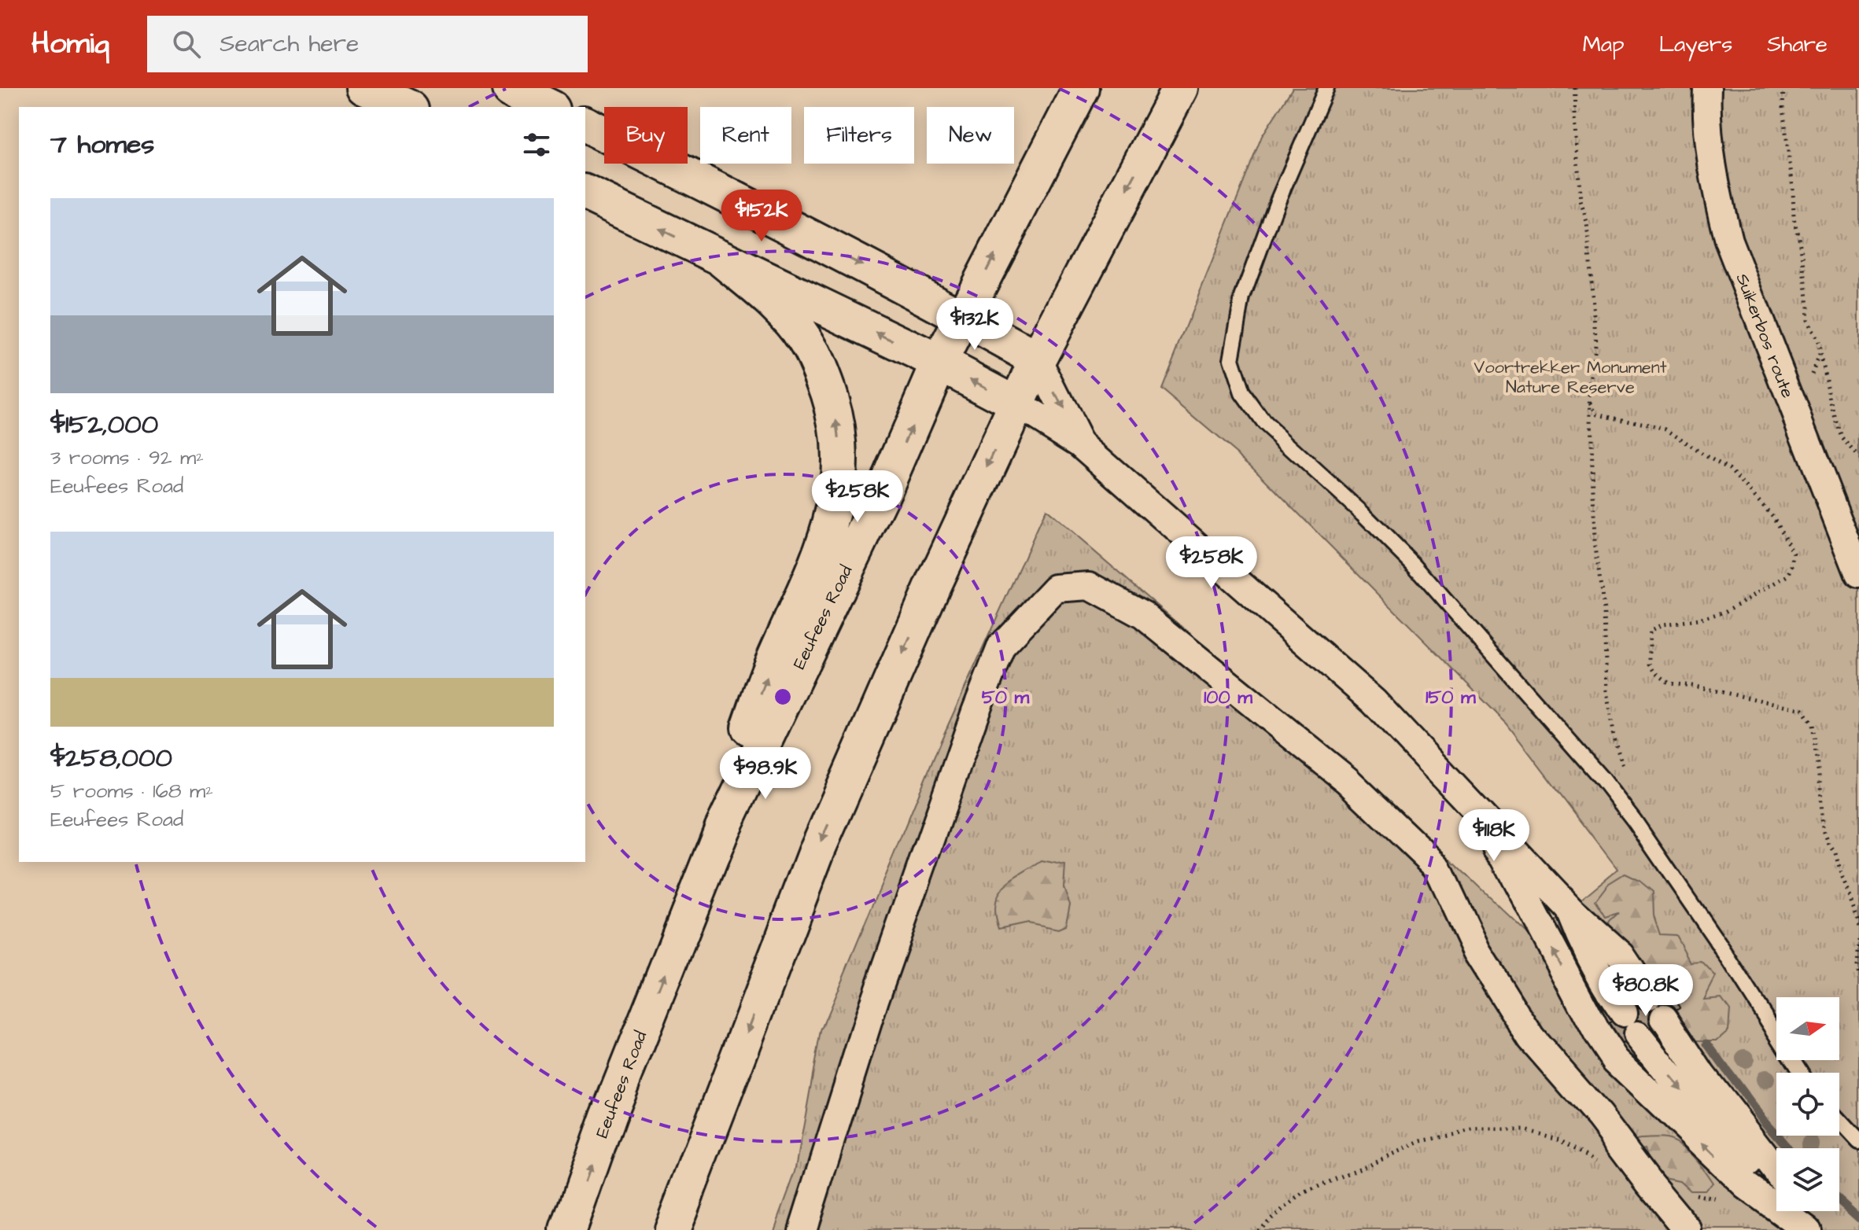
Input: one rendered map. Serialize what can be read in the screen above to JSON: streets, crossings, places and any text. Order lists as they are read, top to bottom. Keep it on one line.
{"streets":{"main road":["Eeufees Road"],"street":["Suikerbos route"]},"parks":["Voortrekker Monument Nature Reserve"],"north":"right","page":{"header":"Homiq","search":"Search here","nav":["Map","Layers","Share"],"chip":["Buy","Rent","Filters","New"],"heading":"7 homes","list":[{"name":"$152,000","note":"3 rooms · 92 m² · Eeufees Road"},{"name":"$258,000","note":"5 rooms · 168 m² · Eeufees Road"}],"price":["$152K","$132K","$258K","$258K","$98.9K","$118K","$80.8K"]},"rings":["50 m","100 m","150 m"]}
